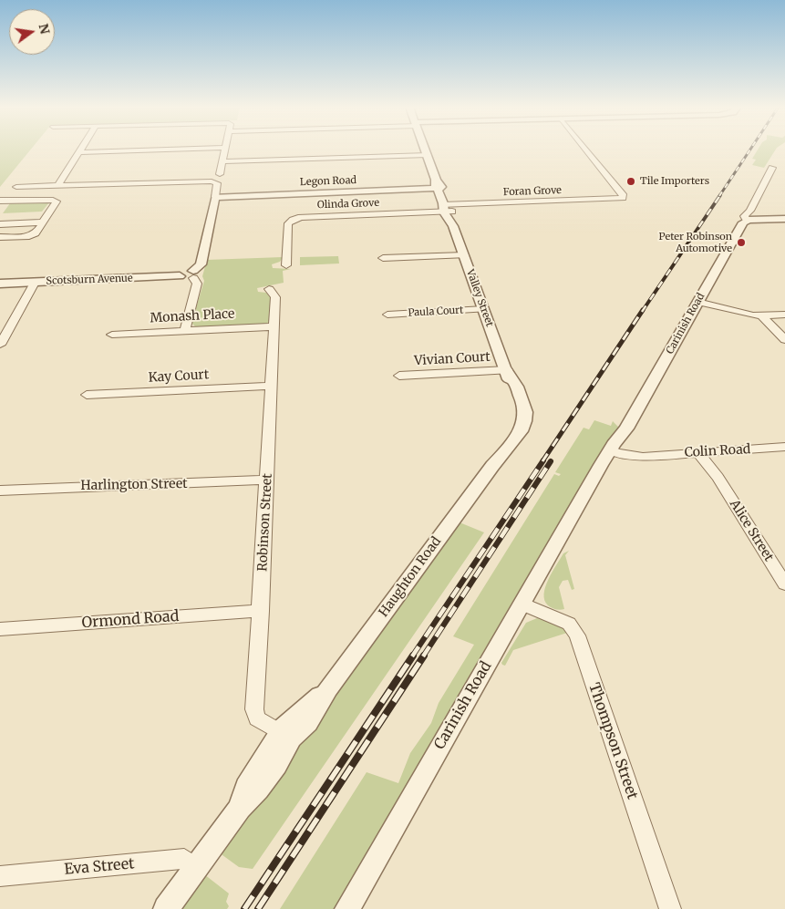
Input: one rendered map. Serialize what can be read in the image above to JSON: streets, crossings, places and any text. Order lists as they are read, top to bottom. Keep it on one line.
{"streets":{"street":["Legon Road","Foran Grove","Olinda Grove","Scotsburn Avenue","Valley Street","Paula Court","Monash Place","Carinish Road","Vivian Court","Kay Court","Colin Road","Harlington Street","Robinson Street","Alice Street","Haughton Road","Ormond Road","Thompson Street","Eva Street"]},"crossings":[["Legon Road","Valley Street"],["Foran Grove","Olinda Grove"],["Foran Grove","Valley Street"],["Olinda Grove","Valley Street"],["Valley Street","Paula Court"],["Valley Street","Vivian Court"],["Valley Street","Haughton Road"],["Monash Place","Robinson Street"],["Carinish Road","Colin Road"],["Carinish Road","Thompson Street"],["Kay Court","Robinson Street"],["Colin Road","Alice Street"],["Harlington Street","Robinson Street"],["Robinson Street","Haughton Road"],["Robinson Street","Ormond Road"],["Haughton Road","Eva Street"]],"places":["Tile Importers","Peter Robinson Automotive"],"north":"right"}
